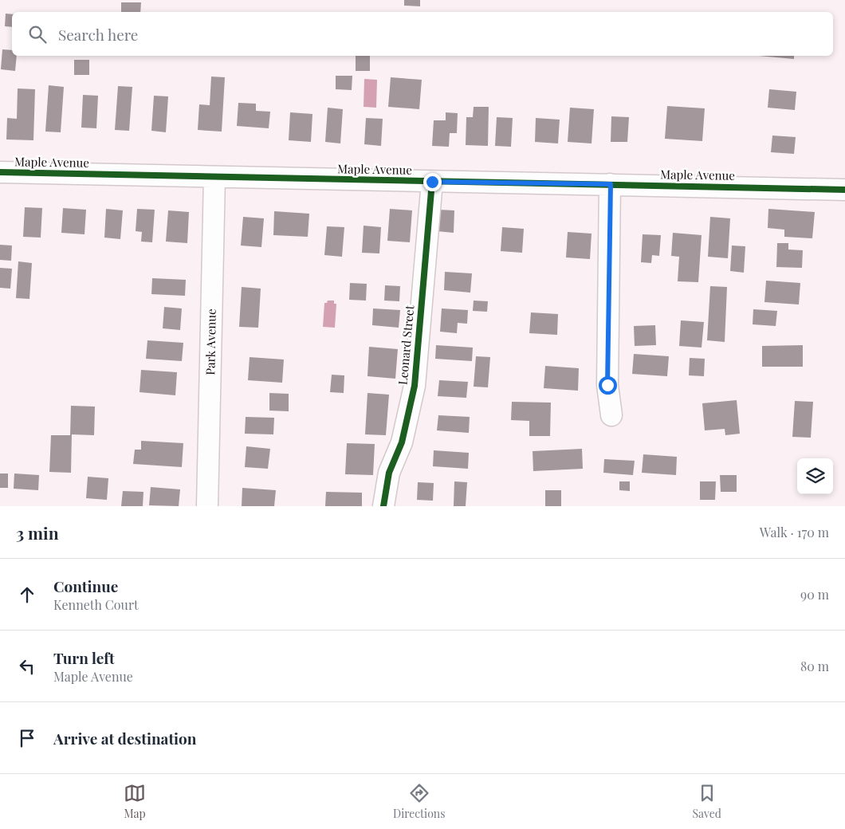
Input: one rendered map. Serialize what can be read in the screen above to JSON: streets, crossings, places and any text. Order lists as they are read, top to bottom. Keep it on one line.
{"streets":{"street":["Maple Avenue","Park Avenue","Leonard Street"]},"crossings":[["Maple Avenue","Park Avenue"],["Maple Avenue","Leonard Street"]],"page":{"search":"Search here","heading":["3 min","Walk · 170 m"],"list":[["Continue","Kenneth Court","90 m"],["Turn left","Maple Avenue","80 m"],"Arrive at destination"],"nav":["Map","Directions","Saved"]}}
